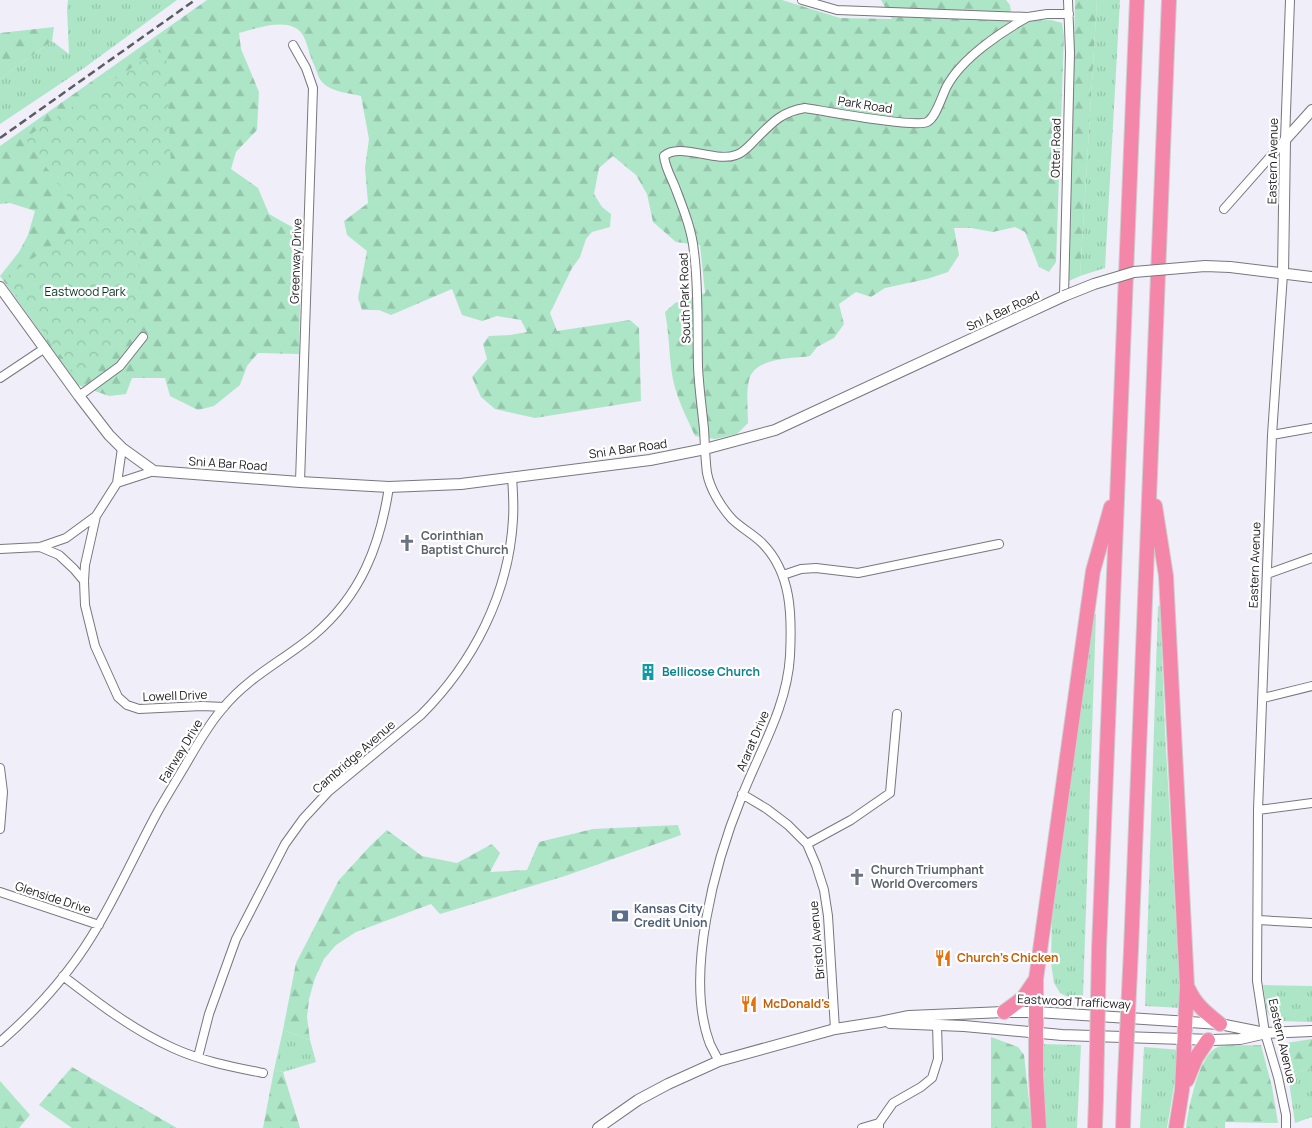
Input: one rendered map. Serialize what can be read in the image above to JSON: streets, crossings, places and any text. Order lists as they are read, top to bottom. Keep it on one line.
{"streets":{"street":["Park Road","Otter Road","Eastern Avenue","Greenway Drive","South Park Road","Sni A Bar Road","Lowell Drive","Ararat Drive","Fairway Drive","Cambridge Avenue","Glenside Drive","Bristol Avenue","Eastwood Trafficway"]},"crossings":[["Park Road","South Park Road"],["Otter Road","Sni A Bar Road"],["Eastern Avenue","Sni A Bar Road"],["Eastern Avenue","Eastwood Trafficway"],["Greenway Drive","Sni A Bar Road"],["South Park Road","Sni A Bar Road"],["South Park Road","Ararat Drive"],["Sni A Bar Road","Ararat Drive"],["Sni A Bar Road","Fairway Drive"],["Sni A Bar Road","Cambridge Avenue"],["Lowell Drive","Fairway Drive"],["Ararat Drive","Bristol Avenue"],["Ararat Drive","Eastwood Trafficway"],["Fairway Drive","Glenside Drive"],["Bristol Avenue","Eastwood Trafficway"]],"parks":["Eastwood Park"],"places":{"church":["Corinthian Baptist Church","Church Triumphant World Overcomers"],"building":["Bellicose Church"],"bank":["Kansas City Credit Union"],"restaurant":["Church's Chicken","McDonald's"]}}
